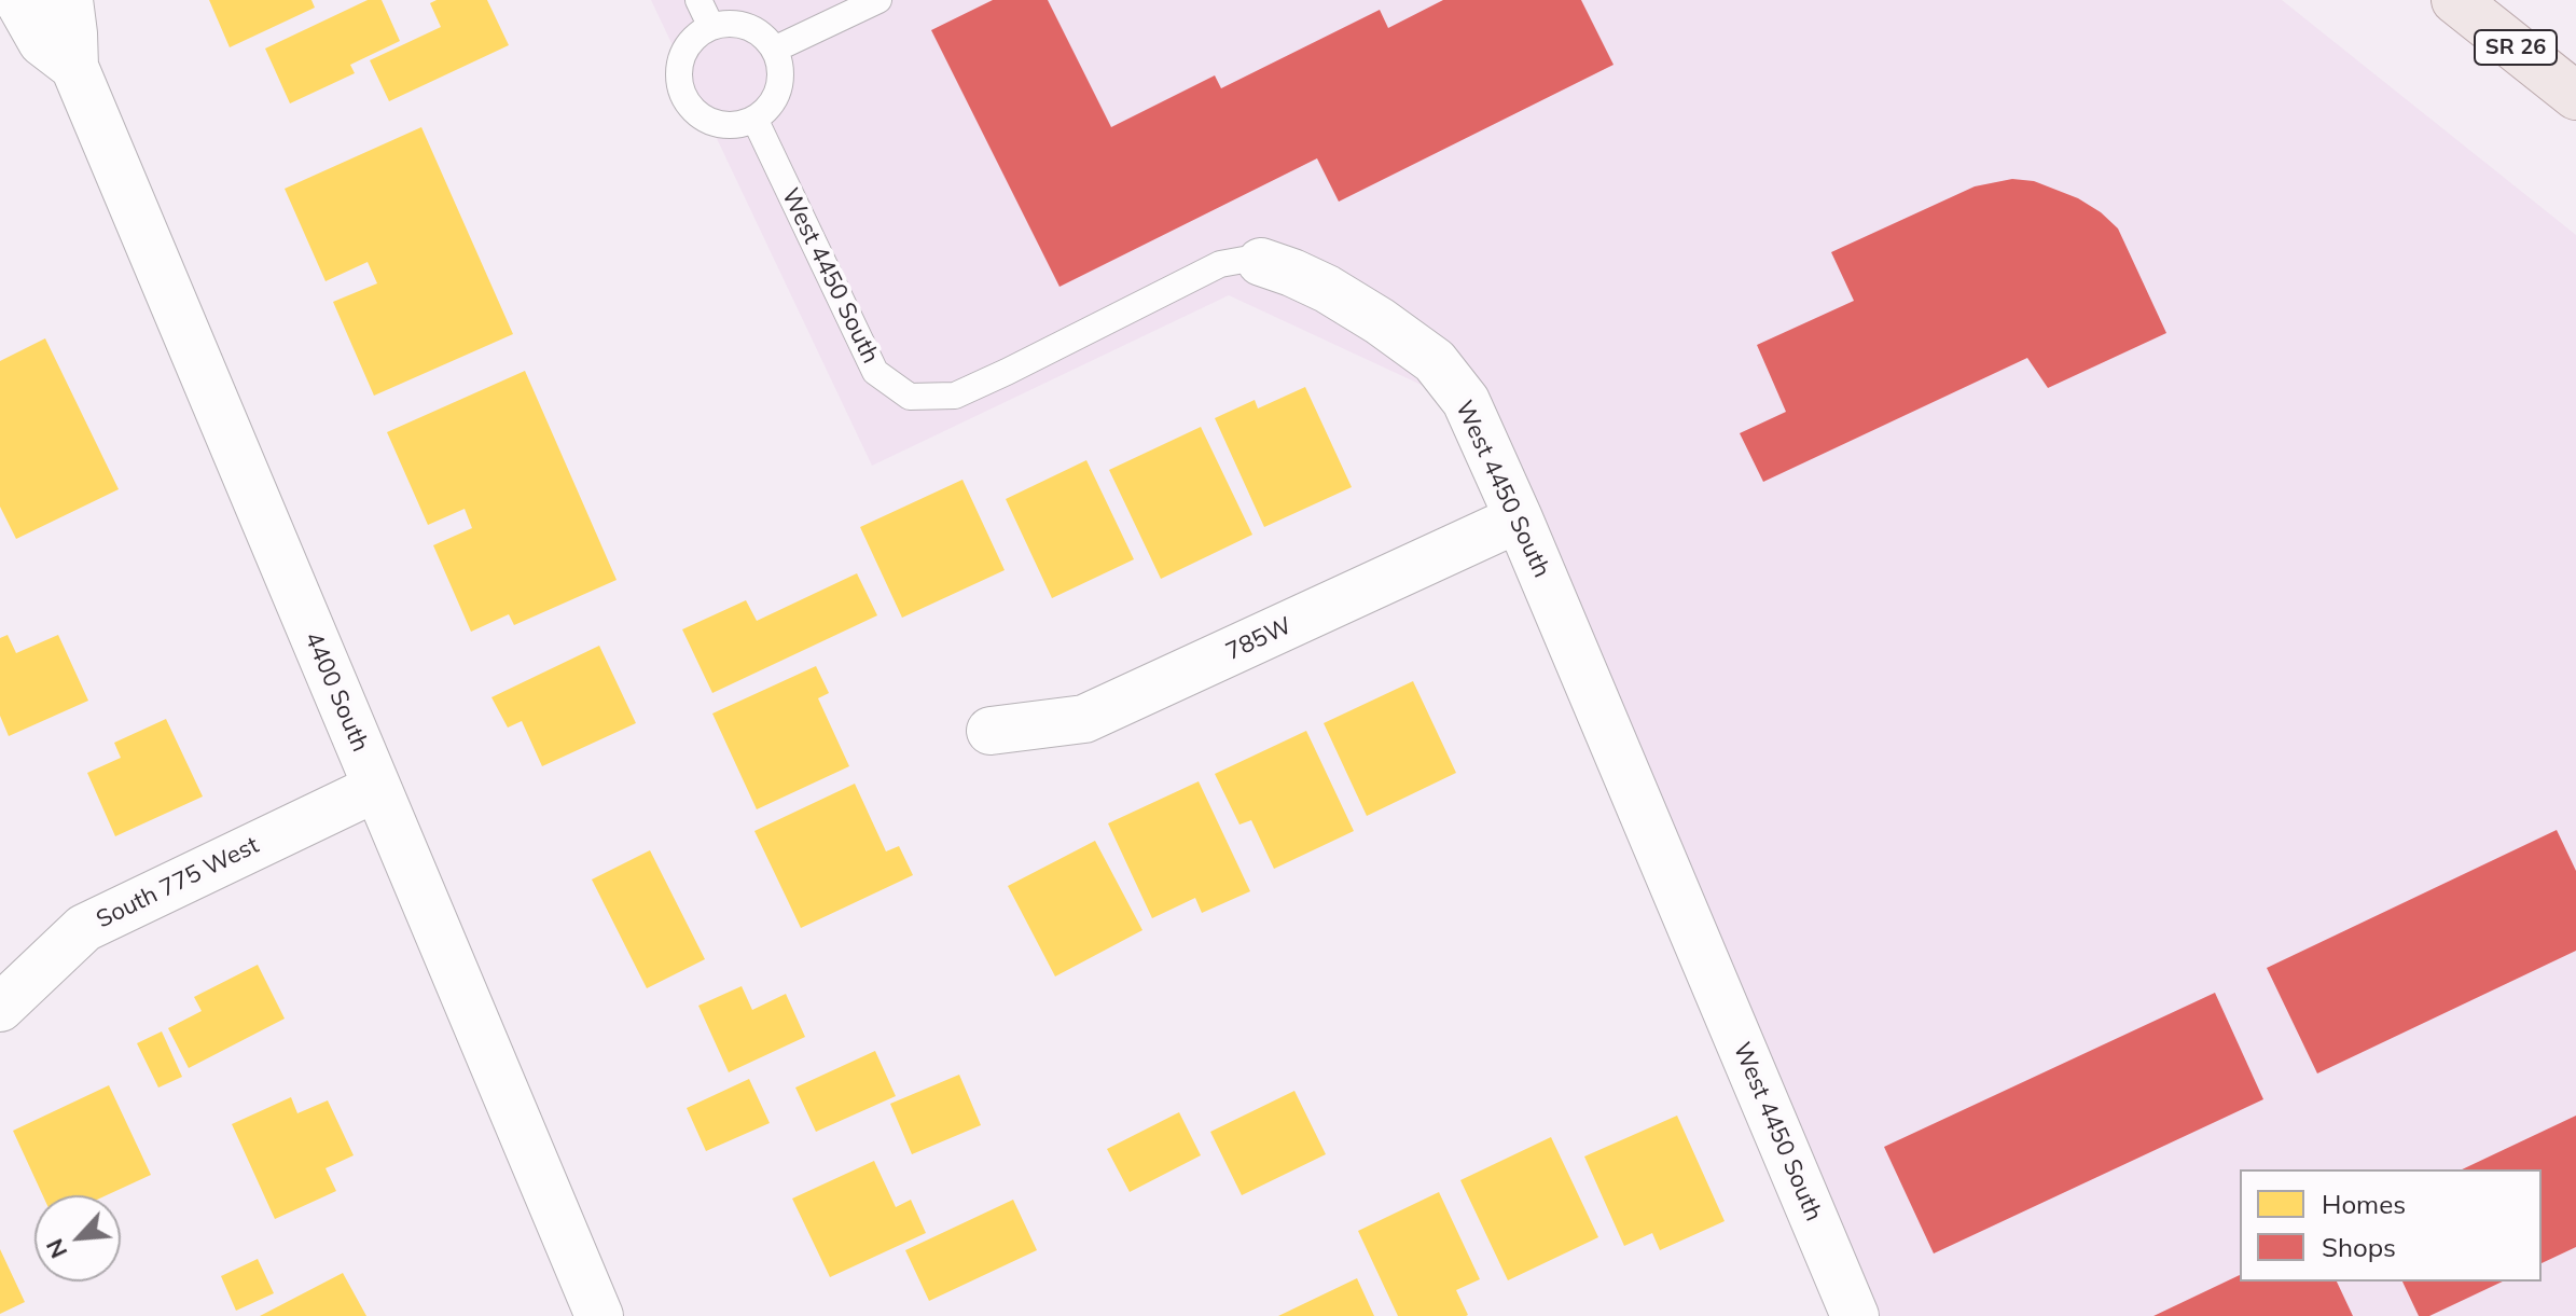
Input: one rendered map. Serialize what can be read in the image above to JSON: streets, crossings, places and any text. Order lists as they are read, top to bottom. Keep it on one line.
{"streets":{"main road":["SR 26"],"street":["West 4450 South","785W","4400 South","South 775 West"]},"crossings":[["West 4450 South","785W"],["4400 South","South 775 West"]],"legend":["Homes","Shops"],"north":"bottom left"}
